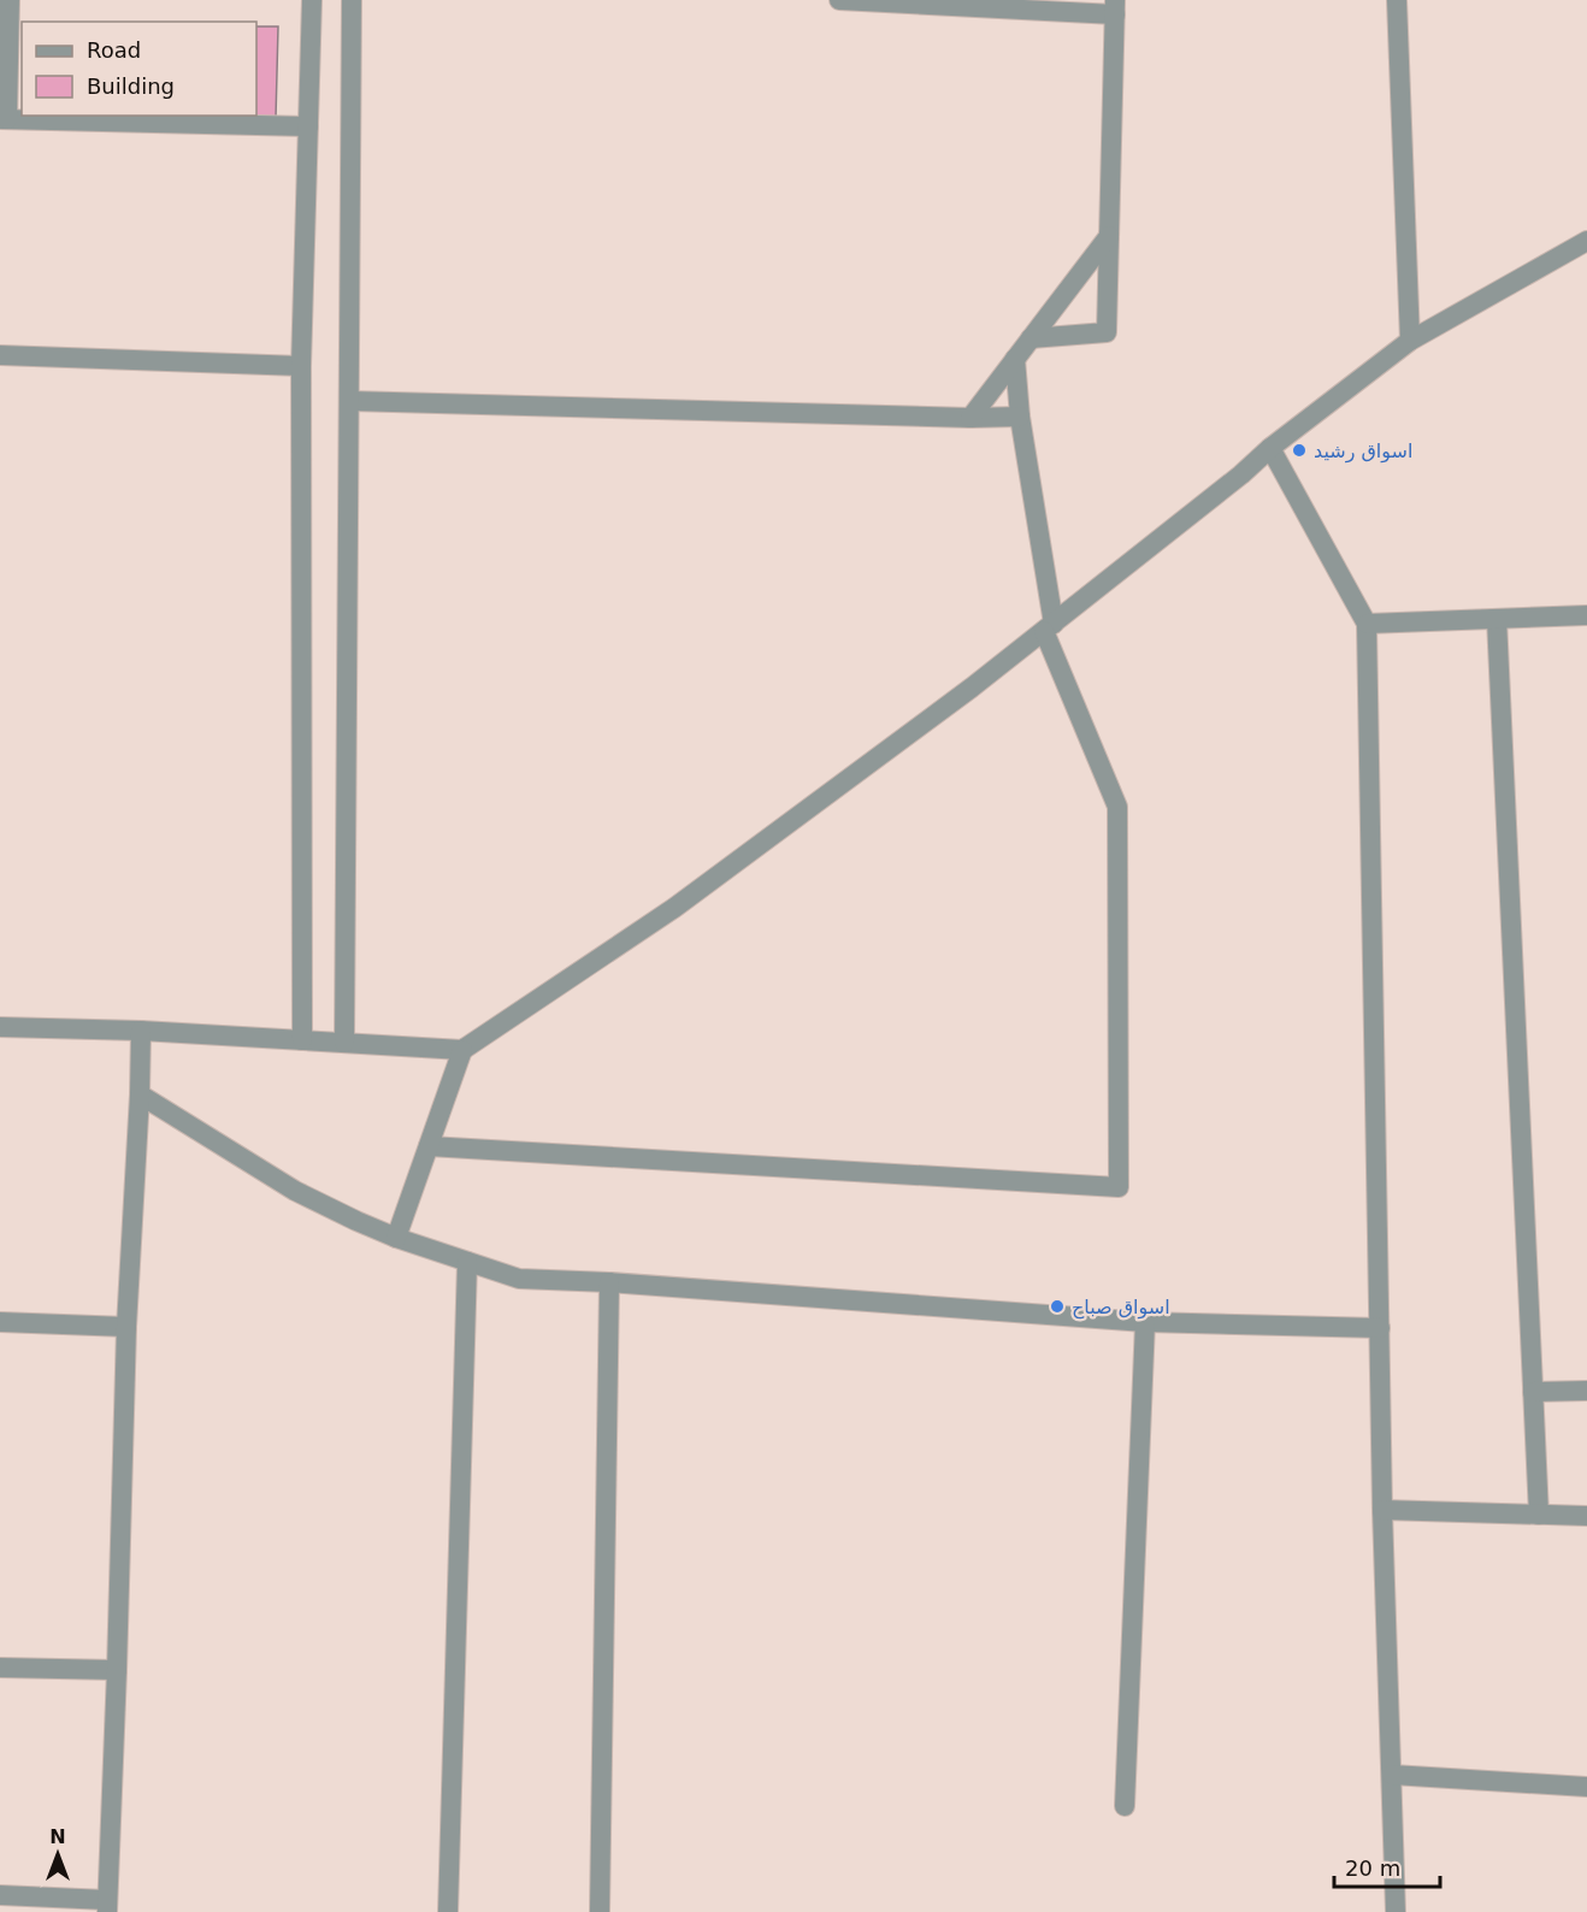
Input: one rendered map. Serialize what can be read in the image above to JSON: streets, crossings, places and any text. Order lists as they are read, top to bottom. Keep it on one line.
{"places":["اسواق رشيد","اسواق صباح"],"legend":["Road","Building"],"scale_bar":"20 m","north":"top"}
